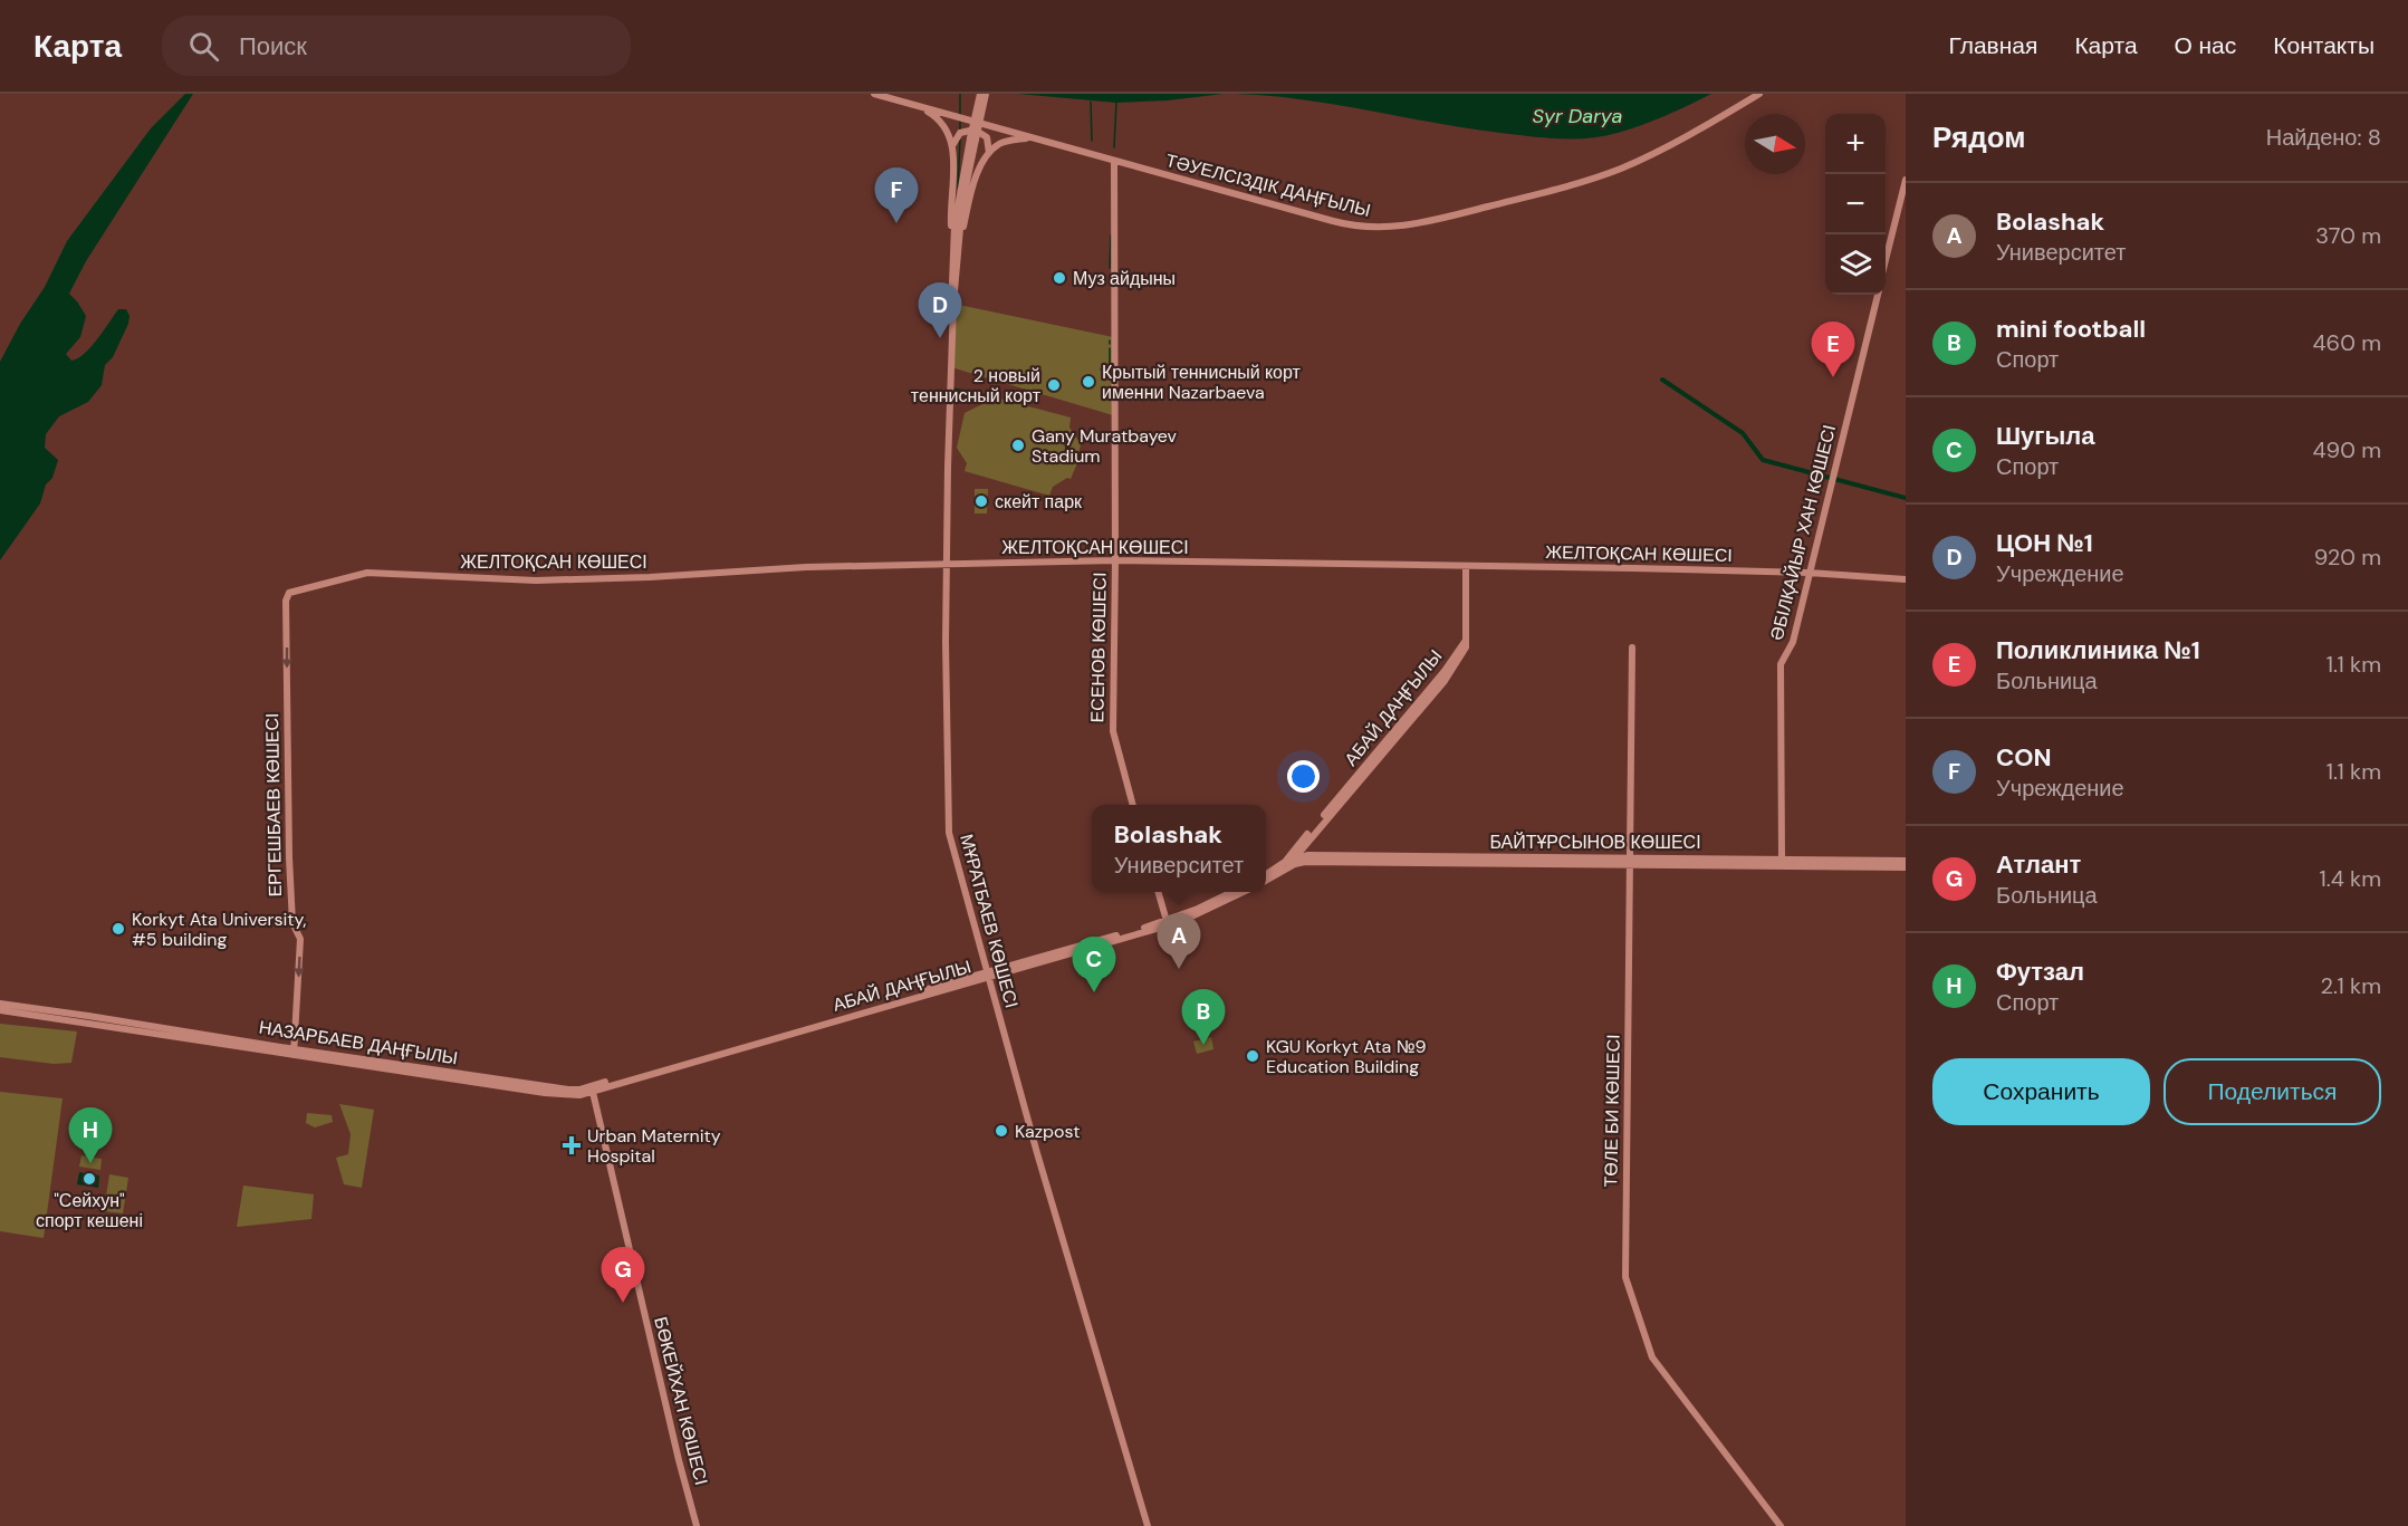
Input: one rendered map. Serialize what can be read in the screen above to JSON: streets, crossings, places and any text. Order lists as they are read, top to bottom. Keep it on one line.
{"streets":{"street":["ТӘУЕЛСІЗДІК ДАҢҒЫЛЫ","ӘБІЛҚАЙЫР ХАН КӨШЕСІ","ЖЕЛТОҚСАН КӨШЕСІ","ЕСЕНОВ КӨШЕСІ","АБАЙ ДАҢҒЫЛЫ","ЕРГЕШБАЕВ КӨШЕСІ","БАЙТҰРСЫНОВ КӨШЕСІ","МҰРАТБАЕВ КӨШЕСІ","НАЗАРБАЕВ ДАҢҒЫЛЫ","ТӨЛЕ БИ КӨШЕСІ","БӨКЕЙХАН КӨШЕСІ"]},"crossings":[["ТӘУЕЛСІЗДІК ДАҢҒЫЛЫ","ЕСЕНОВ КӨШЕСІ"],["ӘБІЛҚАЙЫР ХАН КӨШЕСІ","ЖЕЛТОҚСАН КӨШЕСІ"],["ӘБІЛҚАЙЫР ХАН КӨШЕСІ","БАЙТҰРСЫНОВ КӨШЕСІ"],["ЖЕЛТОҚСАН КӨШЕСІ","ЕСЕНОВ КӨШЕСІ"],["ЖЕЛТОҚСАН КӨШЕСІ","ЕРГЕШБАЕВ КӨШЕСІ"],["ЖЕЛТОҚСАН КӨШЕСІ","МҰРАТБАЕВ КӨШЕСІ"],["АБАЙ ДАҢҒЫЛЫ","БАЙТҰРСЫНОВ КӨШЕСІ"],["АБАЙ ДАҢҒЫЛЫ","МҰРАТБАЕВ КӨШЕСІ"],["АБАЙ ДАҢҒЫЛЫ","НАЗАРБАЕВ ДАҢҒЫЛЫ"],["АБАЙ ДАҢҒЫЛЫ","БӨКЕЙХАН КӨШЕСІ"],["ЕРГЕШБАЕВ КӨШЕСІ","НАЗАРБАЕВ ДАҢҒЫЛЫ"],["БАЙТҰРСЫНОВ КӨШЕСІ","ТӨЛЕ БИ КӨШЕСІ"],["НАЗАРБАЕВ ДАҢҒЫЛЫ","БӨКЕЙХАН КӨШЕСІ"]],"one_way":["ЕРГЕШБАЕВ КӨШЕСІ"],"water":["Syr Darya"],"places":{"other":["Муз айдыны","Крытый теннисный корт именни Nazarbaeva","2 новый теннисный корт","Gany Muratbayev Stadium","скейт парк","Korkyt Ata University, #5 building","KGU Korkyt Ata №9 Education Building","Kazpost","\"Сейхун\" спорт кешені"],"health":["Urban Maternity Hospital"]},"north":"right","page":{"header":"Карта","search":"Поиск","nav":["Главная","Карта","О нас","Контакты"],"heading":["Рядом","Найдено: 8"],"map_buttons":["+","−"],"pins":["F","D","E","A","C","B","H","G"],"list":[{"mark":"A","name":"Bolashak","note":"Университет","value":"370 m"},{"mark":"B","name":"mini football","note":"Спорт","value":"460 m"},{"mark":"C","name":"Шугыла","note":"Спорт","value":"490 m"},{"mark":"D","name":"ЦОН №1","note":"Учреждение","value":"920 m"},{"mark":"E","name":"Поликлиника №1","note":"Больница","value":"1.1 km"},{"mark":"F","name":"CON","note":"Учреждение","value":"1.1 km"},{"mark":"G","name":"Атлант","note":"Больница","value":"1.4 km"},{"mark":"H","name":"Футзал","note":"Спорт","value":"2.1 km"}],"popup":["Bolashak","Университет"],"buttons":["Сохранить","Поделиться"]}}
